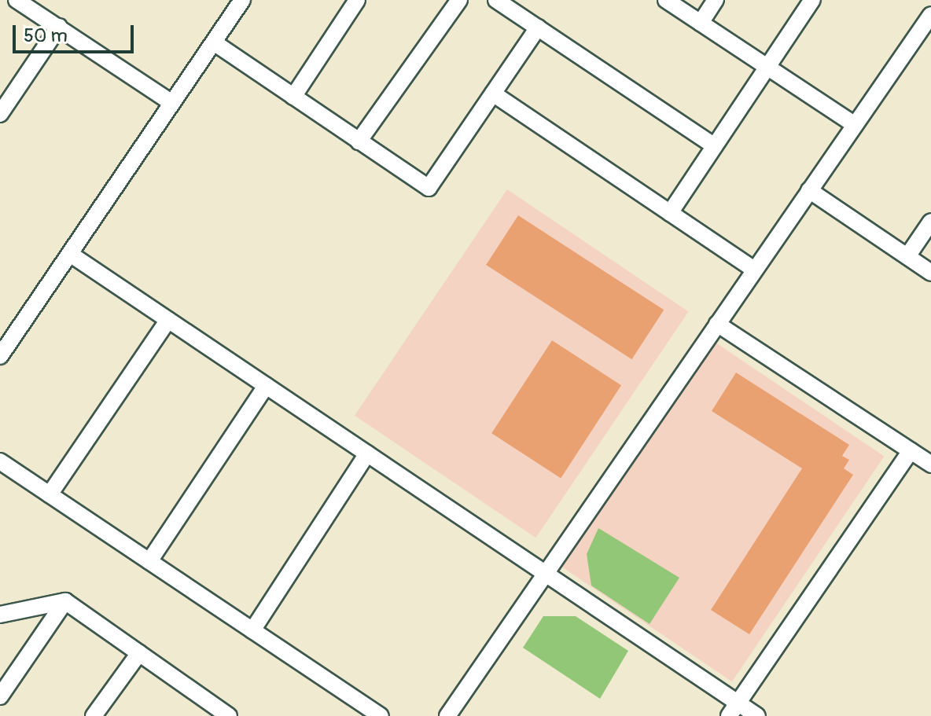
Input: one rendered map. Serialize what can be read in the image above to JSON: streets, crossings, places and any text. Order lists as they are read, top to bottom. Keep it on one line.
{"scale_bar":"50 m"}
